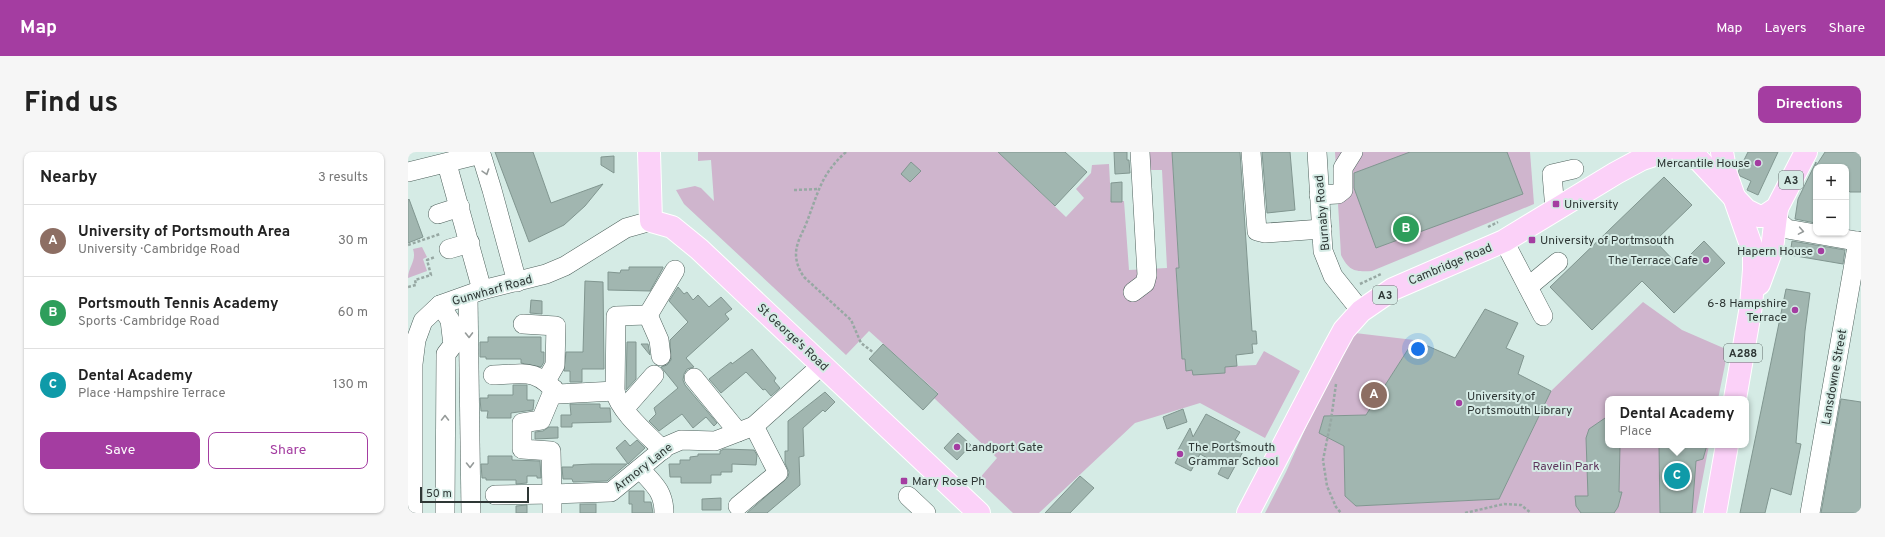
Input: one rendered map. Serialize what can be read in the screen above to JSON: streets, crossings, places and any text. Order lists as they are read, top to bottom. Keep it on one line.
{"streets":{"main road":["A3","Cambridge Road","St George's Road","A288"],"street":["Burnaby Road","Gunwharf Road","Lansdowne Street","Armory Lane"]},"crossings":[["A3","A288"],["Burnaby Road","Cambridge Road"],["Gunwharf Road","St George's Road"],["St George's Road","Armory Lane"]],"parks":["Ravelin Park"],"places":{"other":["Mercantile House","Hapern House","The Terrace Cafe","6-8 Hampshire Terrace","University of Portsmouth Library","Landport Gate","The Portsmouth Grammar School"],"transit":["University","University of Portmsouth","Mary Rose Ph"]},"scale_bar":"50 m","page":{"header":"Map","nav":["Map","Layers","Share"],"title":"Find us","buttons":["Directions",["Save","Share"]],"heading":["Nearby","3 results"],"map_buttons":["+","−"],"list":[{"mark":"A","name":"University of Portsmouth Area","note":"University · Cambridge Road","value":"30 m"},{"mark":"B","name":"Portsmouth Tennis Academy","note":"Sports · Cambridge Road","value":"60 m"},{"mark":"C","name":"Dental Academy","note":"Place · Hampshire Terrace","value":"130 m"}],"pins":["B","A","C"],"popup":["Dental Academy","Place"],"scale":"50 m"}}
